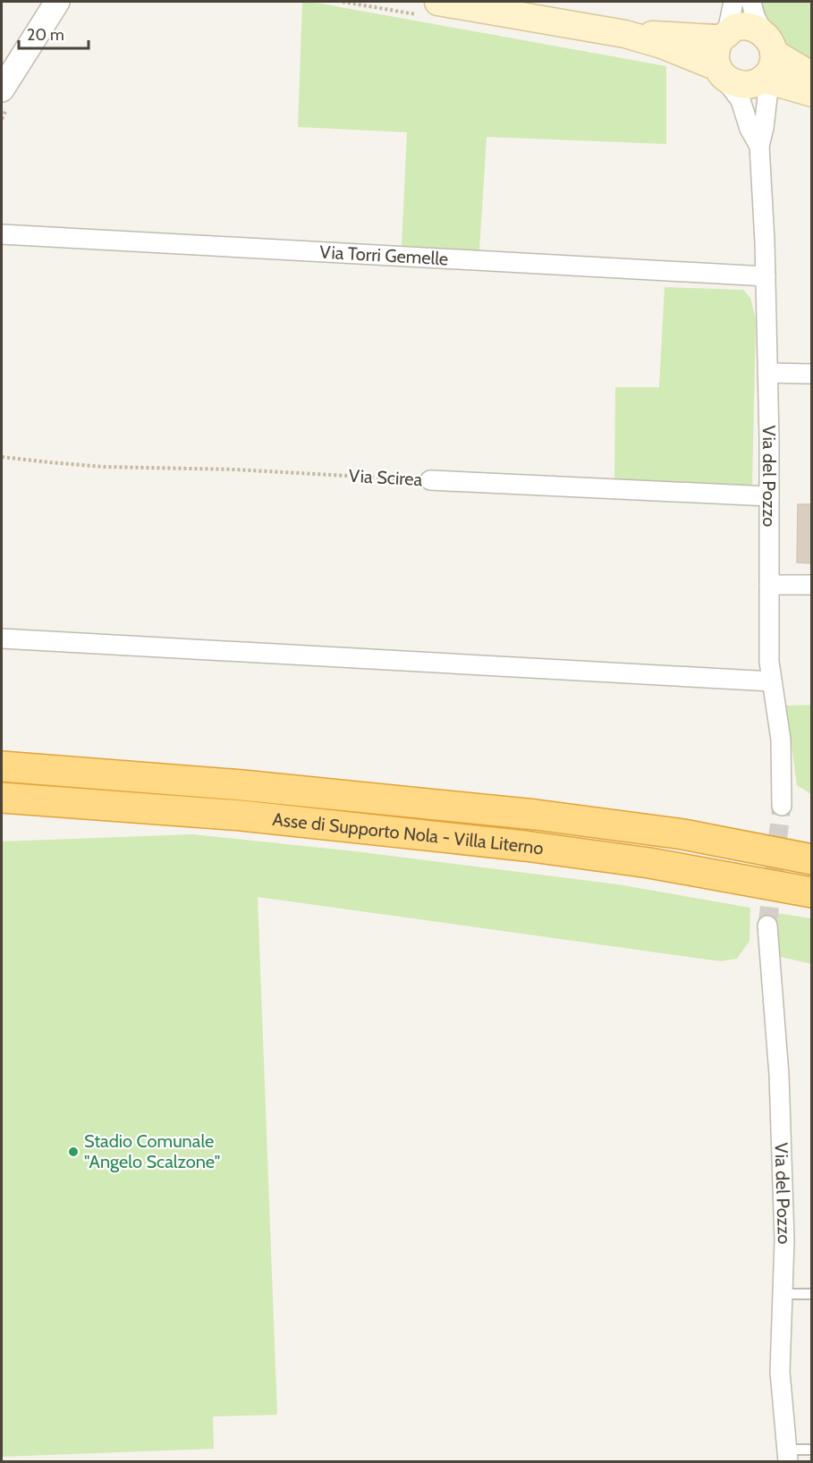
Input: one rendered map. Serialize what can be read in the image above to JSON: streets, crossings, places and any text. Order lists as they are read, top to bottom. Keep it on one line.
{"streets":{"highway":["Asse di Supporto Nola - Villa Literno"],"street":["Via Torri Gemelle","Via del Pozzo","Via Scirea"]},"crossings":[["Via Torri Gemelle","Via del Pozzo"],["Via del Pozzo","Via Scirea"]],"places":["Stadio Comunale \"Angelo Scalzone\""],"scale_bar":"20 m"}
